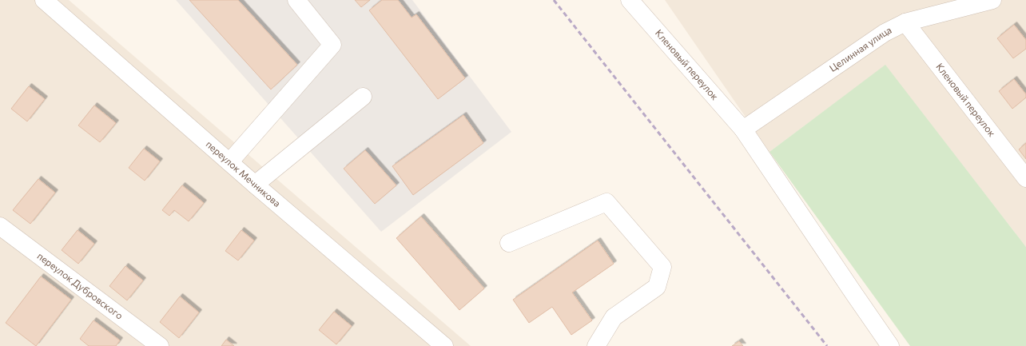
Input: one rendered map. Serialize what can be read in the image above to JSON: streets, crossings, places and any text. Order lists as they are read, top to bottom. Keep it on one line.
{"streets":{"street":["Целинная улица","Кленовый переулок","переулок Мечникова","переулок Дубровского"]},"crossings":[["Целинная улица","Кленовый переулок"]]}
